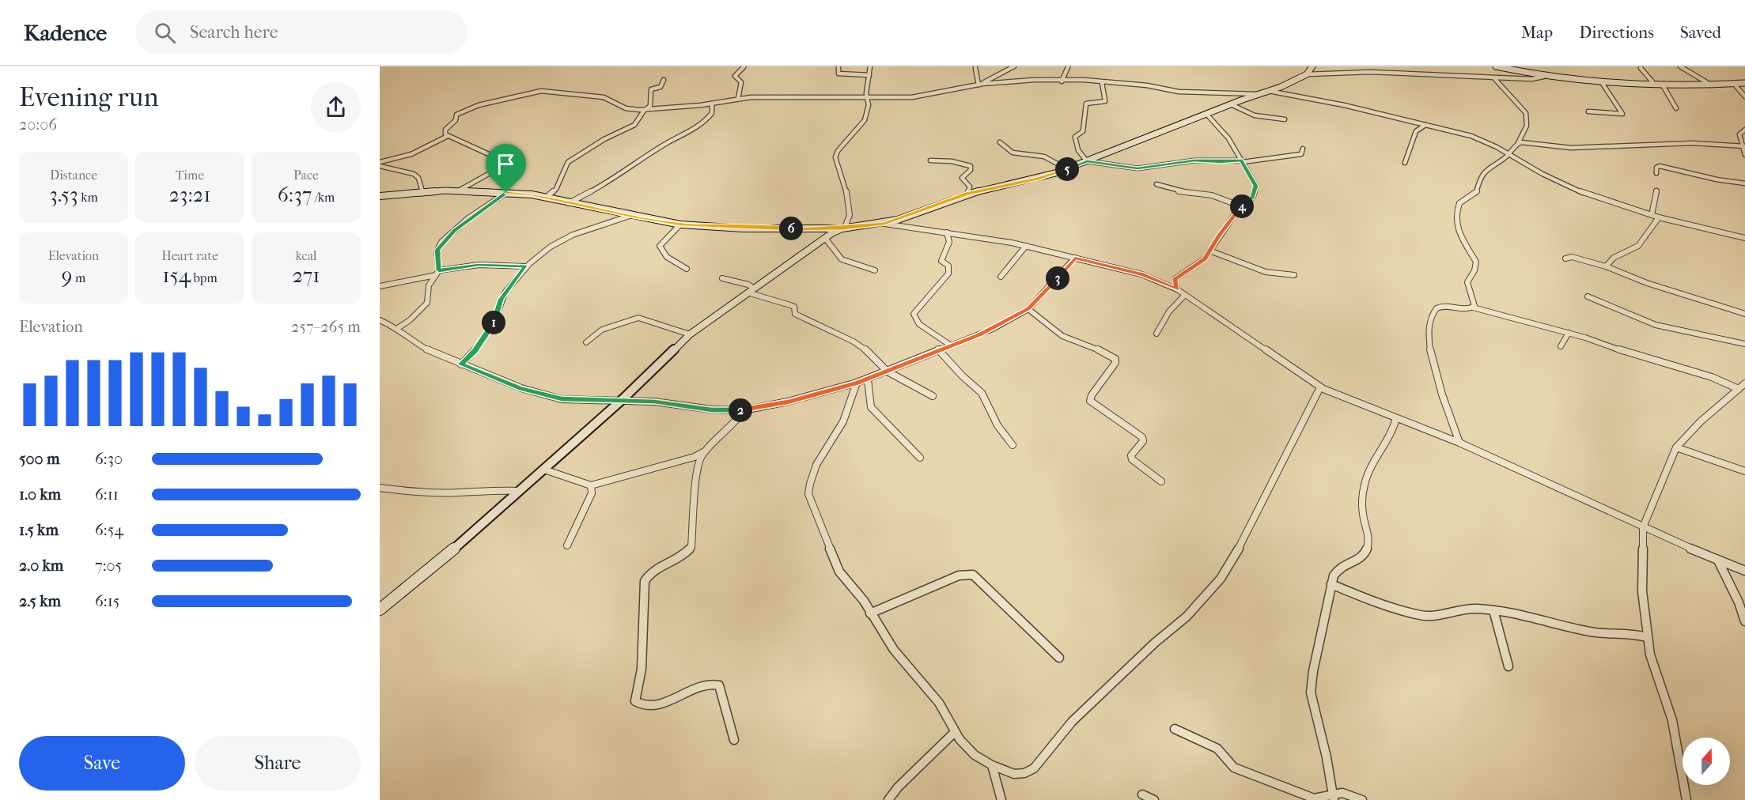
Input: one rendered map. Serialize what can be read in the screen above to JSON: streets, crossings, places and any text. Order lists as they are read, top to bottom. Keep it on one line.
{"north":"top","page":{"header":"Kadence","search":"Search here","nav":["Map","Directions","Saved"],"heading":["Evening run","20:06"],"stats":[["Distance","3.53 km"],["Time","23:21"],["Pace","6:37 /km"],["Elevation","9 m"],["Heart rate","154 bpm"],["kcal","271"]],"pins":["5","4","6","3","1","2"],"chart":["Elevation","257–265 m"],"list":[{"name":"500 m","note":"6:30"},{"name":"1.0 km","note":"6:11"},{"name":"1.5 km","note":"6:54"},{"name":"2.0 km","note":"7:05"},{"name":"2.5 km","note":"6:15"}],"buttons":["Save","Share"]}}
